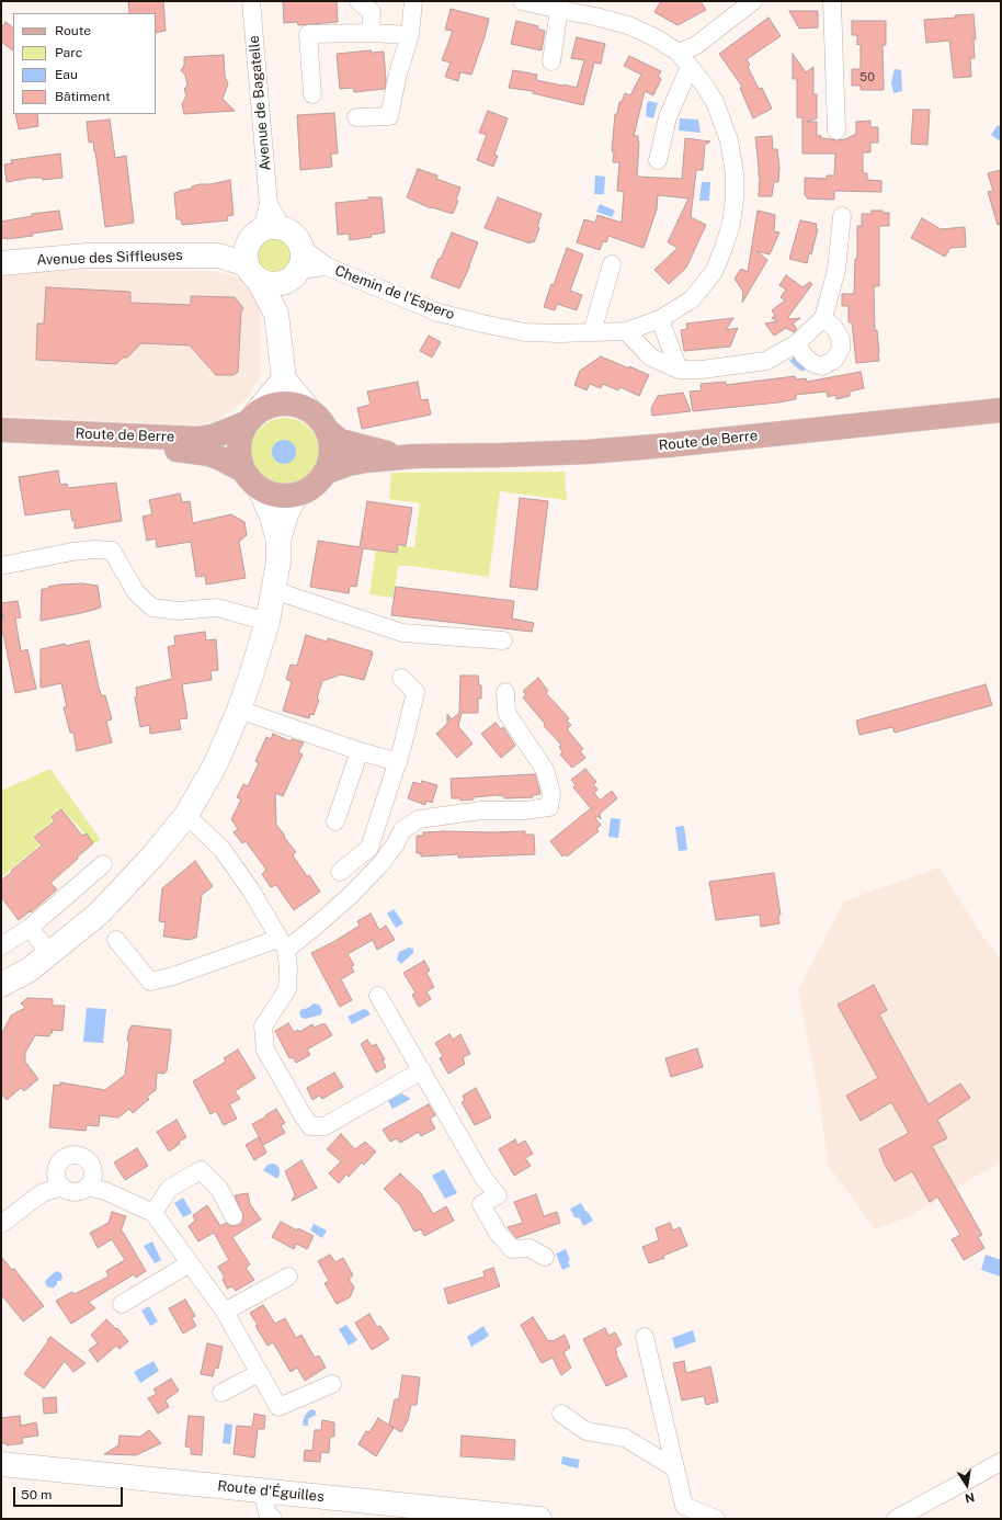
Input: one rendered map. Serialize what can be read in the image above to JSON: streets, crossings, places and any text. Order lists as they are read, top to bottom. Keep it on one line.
{"streets":{"main road":["Route de Berre"],"street":["Avenue de Bagatelle","Avenue des Siffleuses","Chemin de l'Espero","Route d'Éguilles"]},"crossings":[["Avenue de Bagatelle","Avenue des Siffleuses"],["Avenue de Bagatelle","Chemin de l'Espero"]],"house_numbers":["50"],"legend":["Route","Parc","Eau","Bâtiment"],"scale_bar":"50 m","north":"bottom"}
